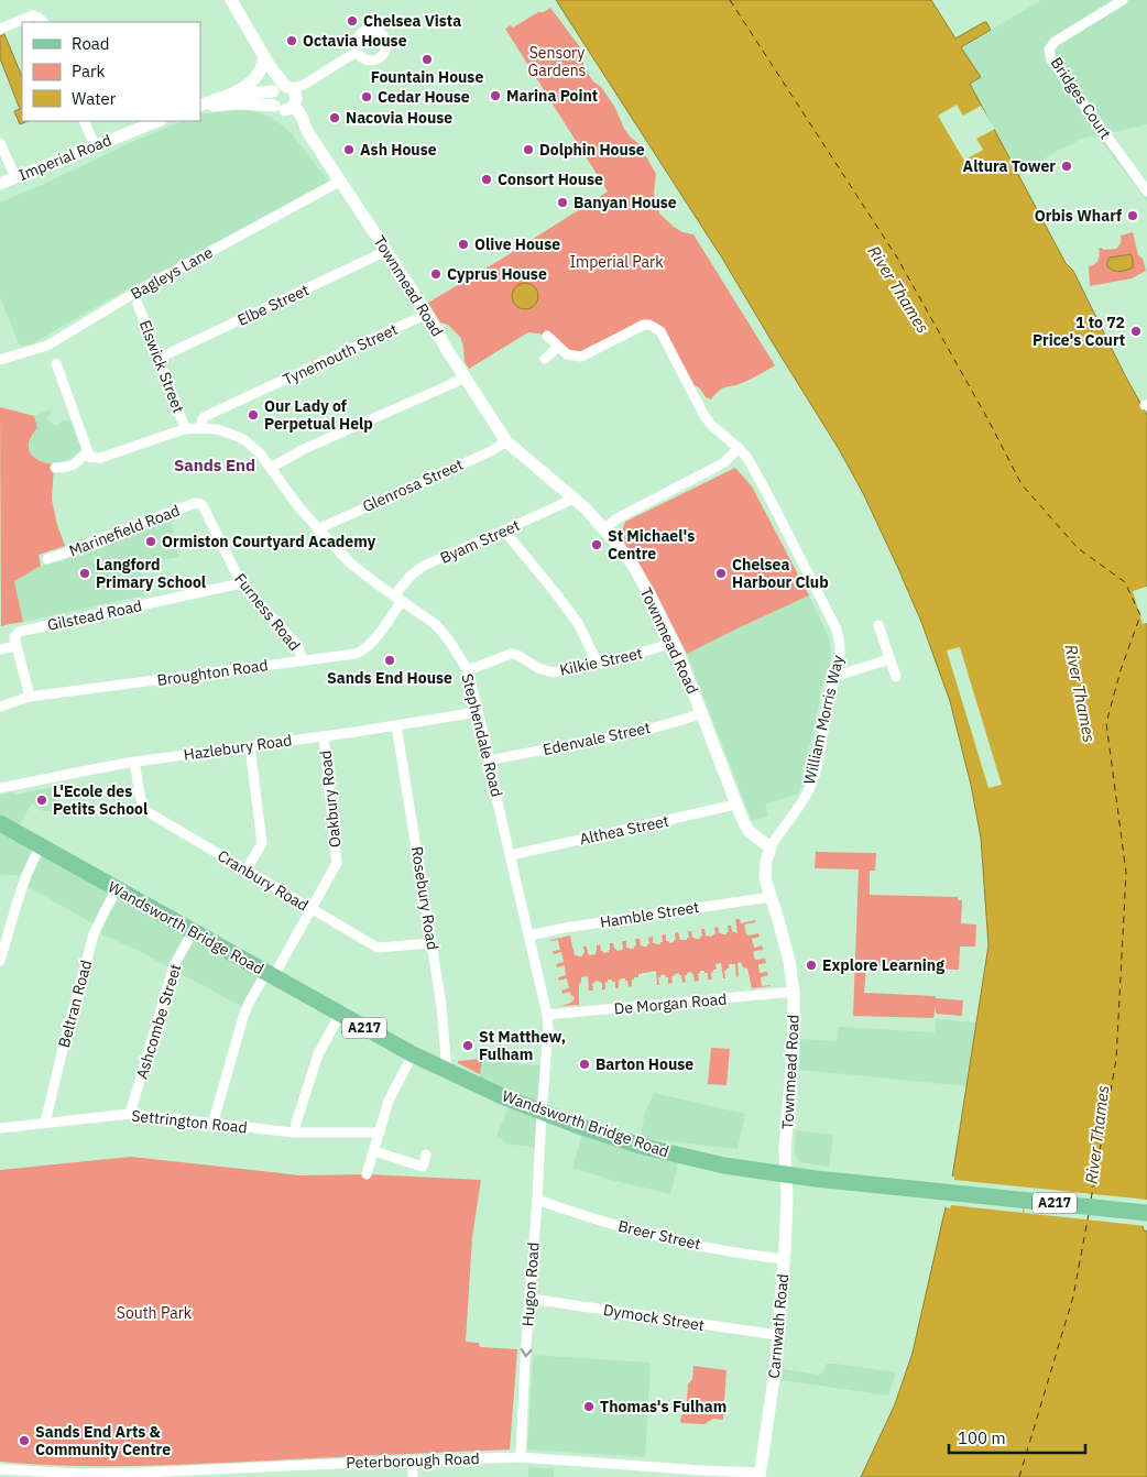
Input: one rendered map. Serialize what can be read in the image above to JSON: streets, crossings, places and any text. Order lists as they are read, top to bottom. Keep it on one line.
{"streets":{"main road":["Wandsworth Bridge Road","A217"],"street":["Bridges Court","Imperial Road","Bagleys Lane","Townmead Road","Elbe Street","Tynemouth Street","Elswick Street","Glenrosa Street","Marinefield Road","Byam Street","Furness Road","Gilstead Road","Kilkie Street","Broughton Road","William Morris Way","Stephendale Road","Edenvale Street","Hazlebury Road","Oakbury Road","Althea Street","Cranbury Road","Rosebury Road","Hamble Street","Beltran Road","De Morgan Road","Ashcombe Street","Settrington Road","Breer Street","Hugon Road","Dymock Street","Carnwath Road","Peterborough Road"]},"crossings":[["Bagleys Lane","Townmead Road"],["Townmead Road","Elbe Street"],["Townmead Road","Tynemouth Street"],["Townmead Road","Glenrosa Street"],["Townmead Road","Byam Street"],["Townmead Road","Kilkie Street"],["Townmead Road","William Morris Way"],["Townmead Road","Edenvale Street"],["Townmead Road","Althea Street"],["Townmead Road","Hamble Street"],["Townmead Road","Wandsworth Bridge Road"],["Townmead Road","De Morgan Road"],["Townmead Road","Carnwath Road"],["Elbe Street","Elswick Street"],["Tynemouth Street","Stephendale Road"],["Elswick Street","Stephendale Road"],["Glenrosa Street","Stephendale Road"],["Marinefield Road","Furness Road"],["Byam Street","Broughton Road"],["Byam Street","Stephendale Road"],["Furness Road","Gilstead Road"],["Furness Road","Broughton Road"],["Kilkie Street","Stephendale Road"],["Broughton Road","Stephendale Road"],["Stephendale Road","Edenvale Street"],["Stephendale Road","Hazlebury Road"],["Stephendale Road","Althea Street"],["Stephendale Road","Hamble Street"],["Stephendale Road","Wandsworth Bridge Road"],["Stephendale Road","De Morgan Road"],["Stephendale Road","Hugon Road"],["Hazlebury Road","Oakbury Road"],["Hazlebury Road","Cranbury Road"],["Hazlebury Road","Rosebury Road"],["Oakbury Road","Cranbury Road"],["Oakbury Road","Wandsworth Bridge Road"],["Oakbury Road","Settrington Road"],["Cranbury Road","Rosebury Road"],["Rosebury Road","Wandsworth Bridge Road"],["Wandsworth Bridge Road","Beltran Road"],["Wandsworth Bridge Road","Ashcombe Street"],["Wandsworth Bridge Road","Hugon Road"],["Wandsworth Bridge Road","Carnwath Road"],["Beltran Road","Settrington Road"],["Ashcombe Street","Settrington Road"],["Breer Street","Hugon Road"],["Breer Street","Carnwath Road"],["Hugon Road","Dymock Street"],["Hugon Road","Peterborough Road"],["Dymock Street","Carnwath Road"],["Carnwath Road","Peterborough Road"]],"one_way":["Hugon Road"],"districts":["Sands End"],"water":["River Thames"],"parks":["Sensory Gardens","Imperial Park","South Park"],"places":["Chelsea Vista","Octavia House","Fountain House","Marina Point","Cedar House","Nacovia House","Ash House","Dolphin House","Altura Tower","Consort House","Banyan House","Orbis Wharf","Olive House","Cyprus House","1 to 72 Price's Court","Our Lady of Perpetual Help","Ormiston Courtyard Academy","St Michael's Centre","Langford Primary School","Chelsea Harbour Club","Sands End House","L'Ecole des Petits School","Explore Learning","St Matthew, Fulham","Barton House","Thomas's Fulham","Sands End Arts & Community Centre"],"legend":["Road","Park","Water"],"scale_bar":"100 m"}
